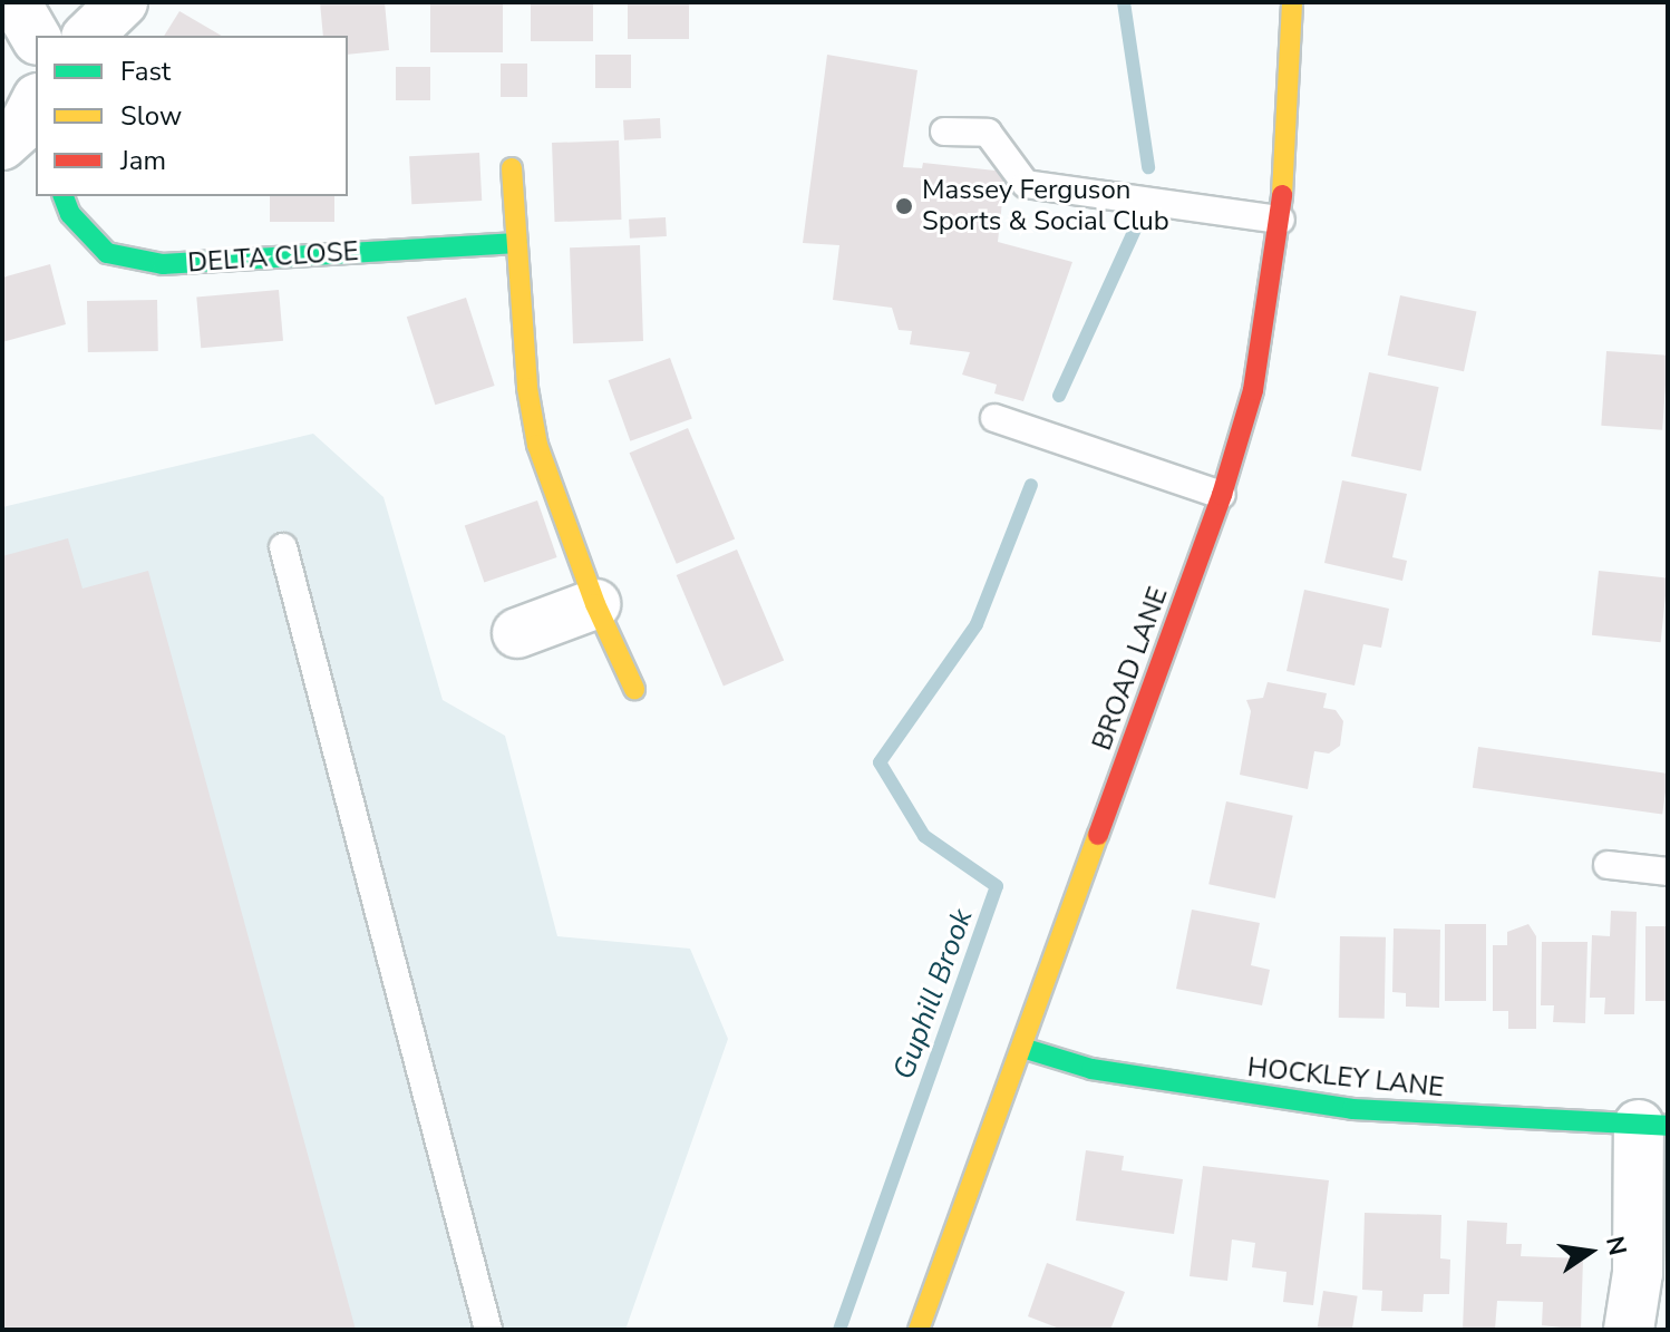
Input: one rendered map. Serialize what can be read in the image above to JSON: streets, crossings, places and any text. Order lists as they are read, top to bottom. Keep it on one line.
{"streets":{"street":["DELTA CLOSE","BROAD LANE","HOCKLEY LANE"]},"crossings":[["BROAD LANE","HOCKLEY LANE"]],"water":["Guphill Brook"],"places":["Massey Ferguson Sports & Social Club"],"legend":["Fast","Slow","Jam"],"north":"right"}
